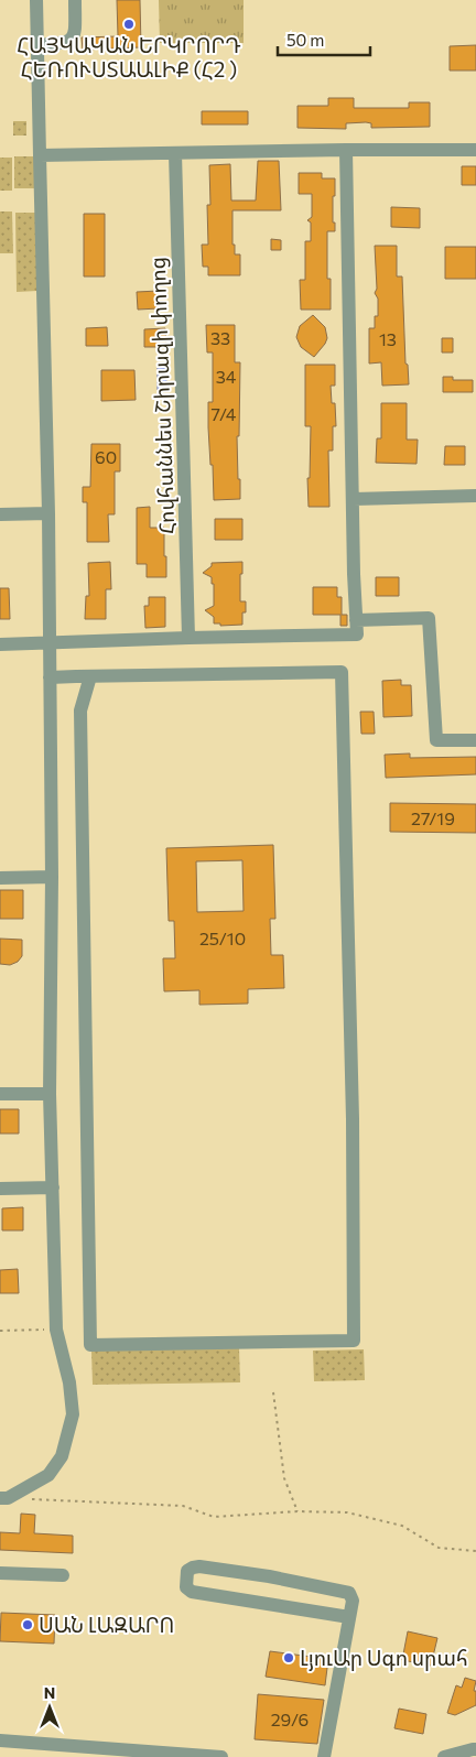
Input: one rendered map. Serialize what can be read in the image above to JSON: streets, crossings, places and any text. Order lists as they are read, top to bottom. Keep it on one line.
{"streets":{"street":["Հովհաննես Շիրազի փողոց"]},"places":["ՀԱՅԿԱԿԱՆ ԵՐԿՐՈՐԴ ՀԵՌՈՒՍՏԱԱԼԻՔ (Հ2 )","ՍԱՆ ԼԱԶԱՐՈ","ԼյուԱր Սգո սրահ"],"house_numbers":["33","13","34","7/4","60","27/19","25/10","29/6"],"scale_bar":"50 m","north":"top"}
